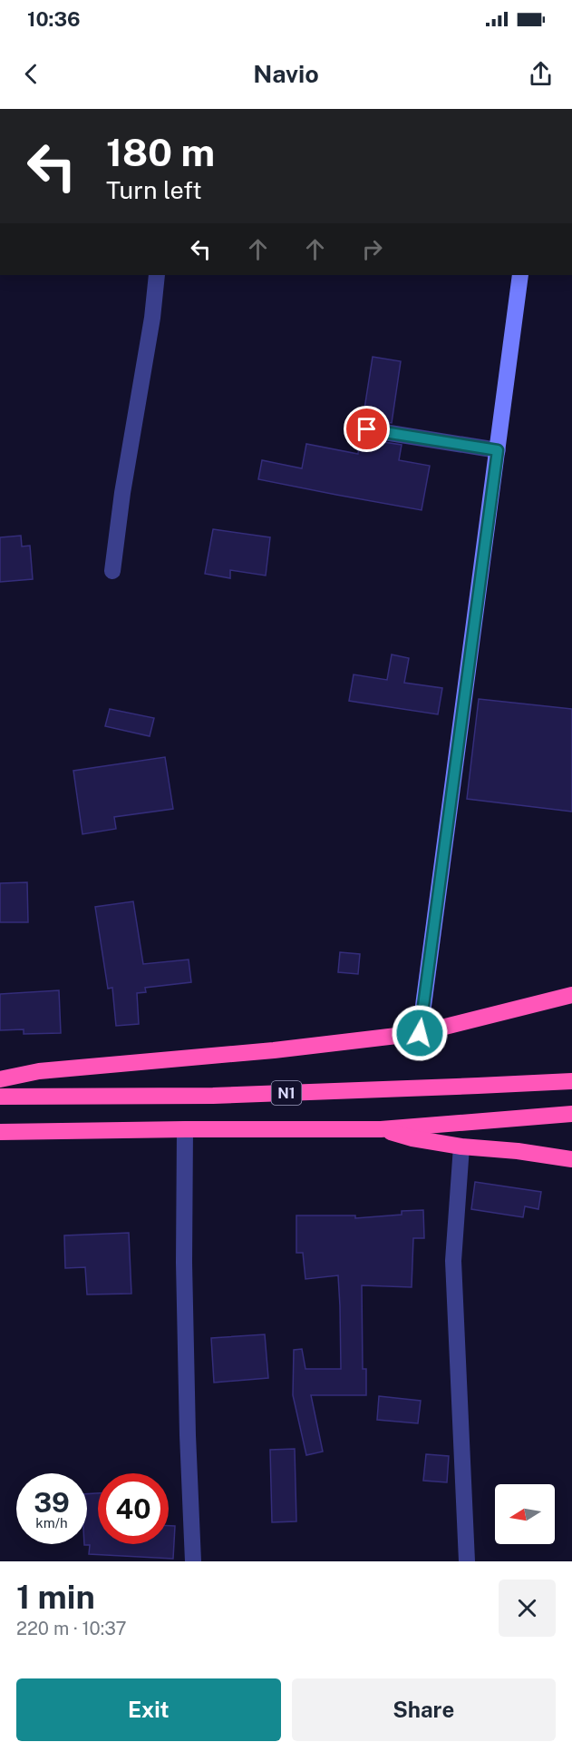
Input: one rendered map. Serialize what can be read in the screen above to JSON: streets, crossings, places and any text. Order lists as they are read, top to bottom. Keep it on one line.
{"streets":{"highway":["N1"]},"north":"left","page":{"status":"10:36","header":"Navio","turn":["180 m","Turn left"],"speed":"39 km/h","limit":"40","heading":["1 min","220 m · 10:37"],"buttons":["Exit","Share"]}}
